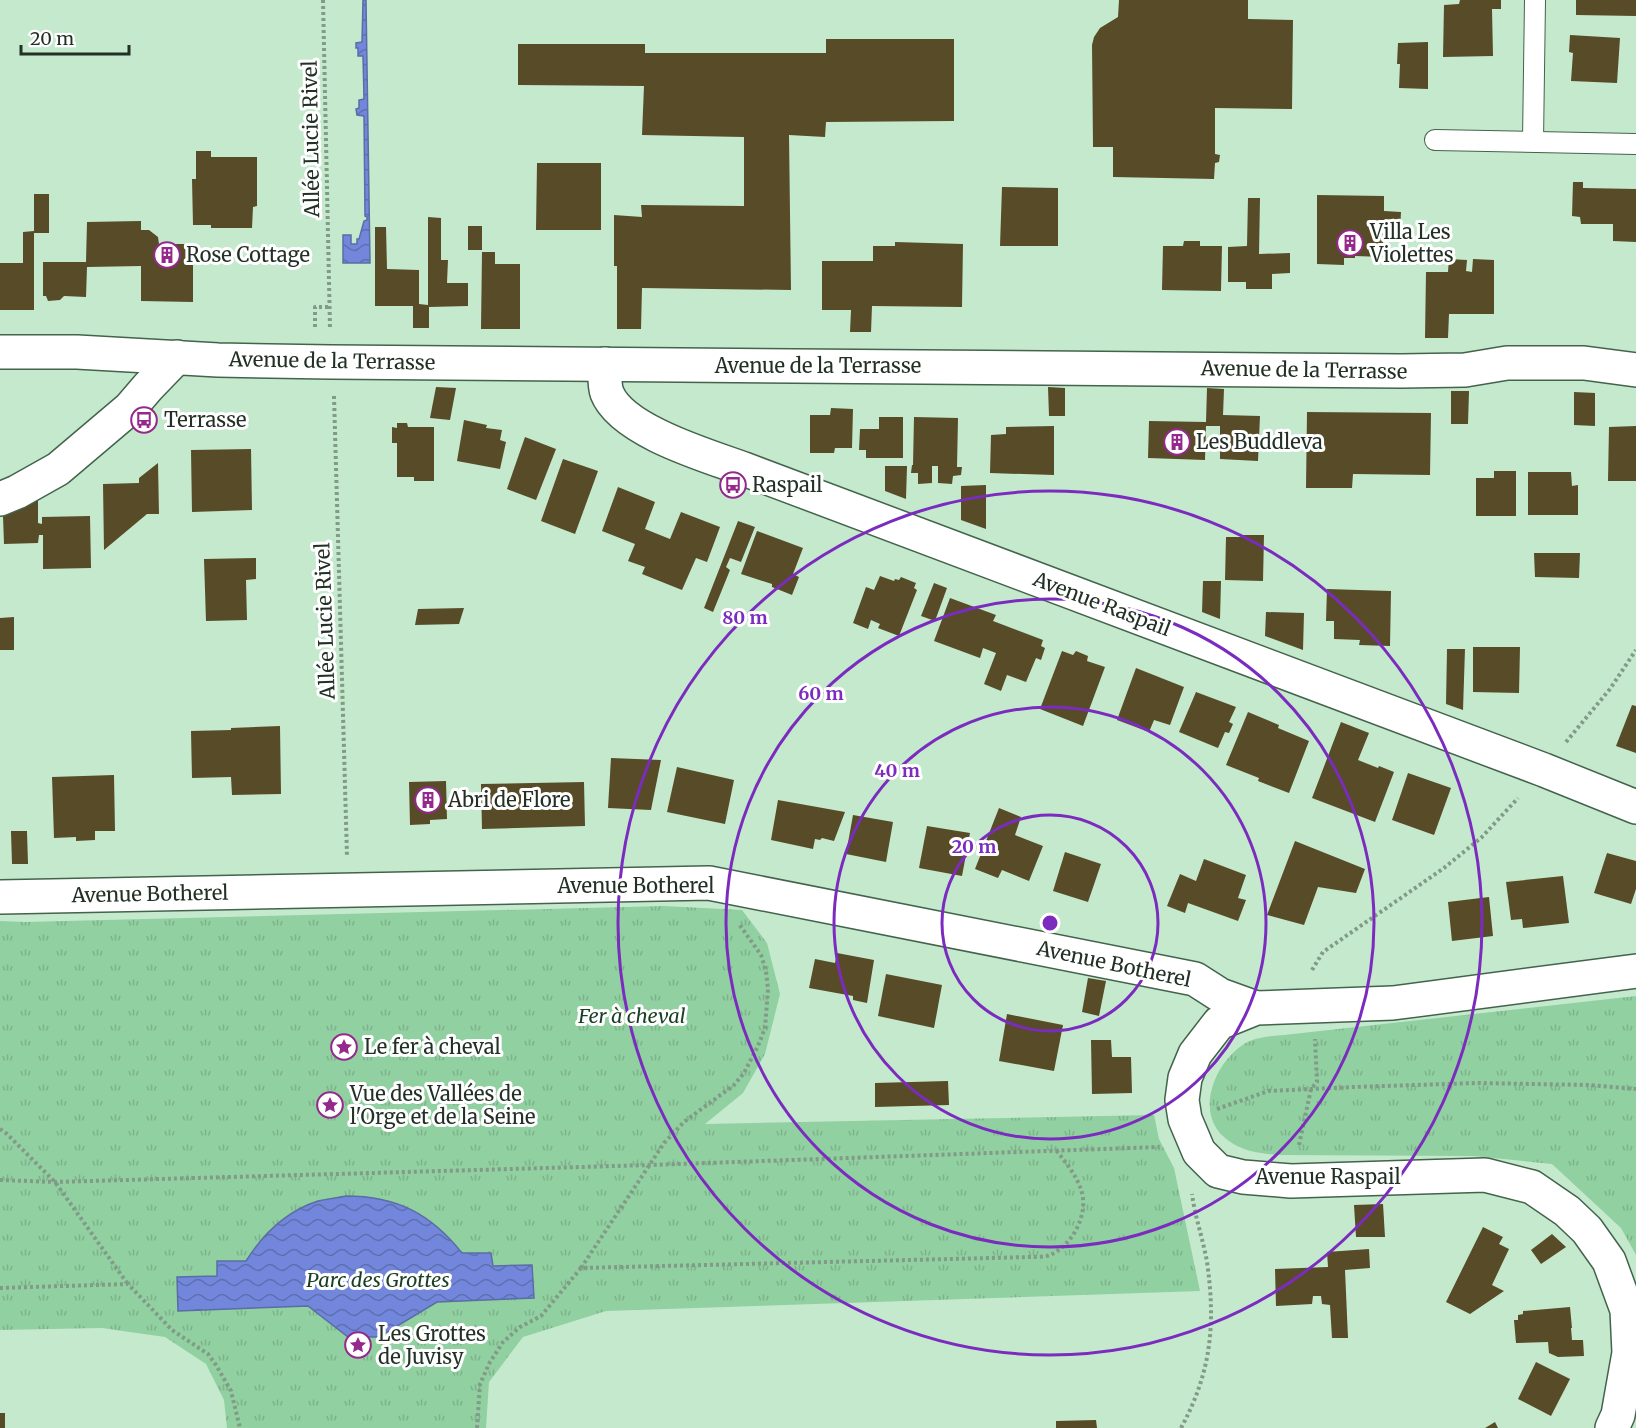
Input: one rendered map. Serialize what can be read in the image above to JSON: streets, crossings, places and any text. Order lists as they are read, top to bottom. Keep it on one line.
{"streets":{"street":["Avenue de la Terrasse","Avenue Raspail","Avenue Botherel"],"path":["Allée Lucie Rivel"]},"crossings":[["Avenue de la Terrasse","Avenue Raspail"],["Avenue Raspail","Avenue Botherel"]],"parks":["Fer à cheval","Parc des Grottes"],"places":{"building":["Villa Les Violettes","Rose Cottage","Les Buddleva","Abri de Flore"],"bus stop":["Terrasse","Raspail"],"place":["Le fer à cheval","Vue des Vallées de l'Orge et de la Seine","Les Grottes de Juvisy"]},"scale_bar":"20 m","rings":["80 m","60 m","40 m","20 m"]}
